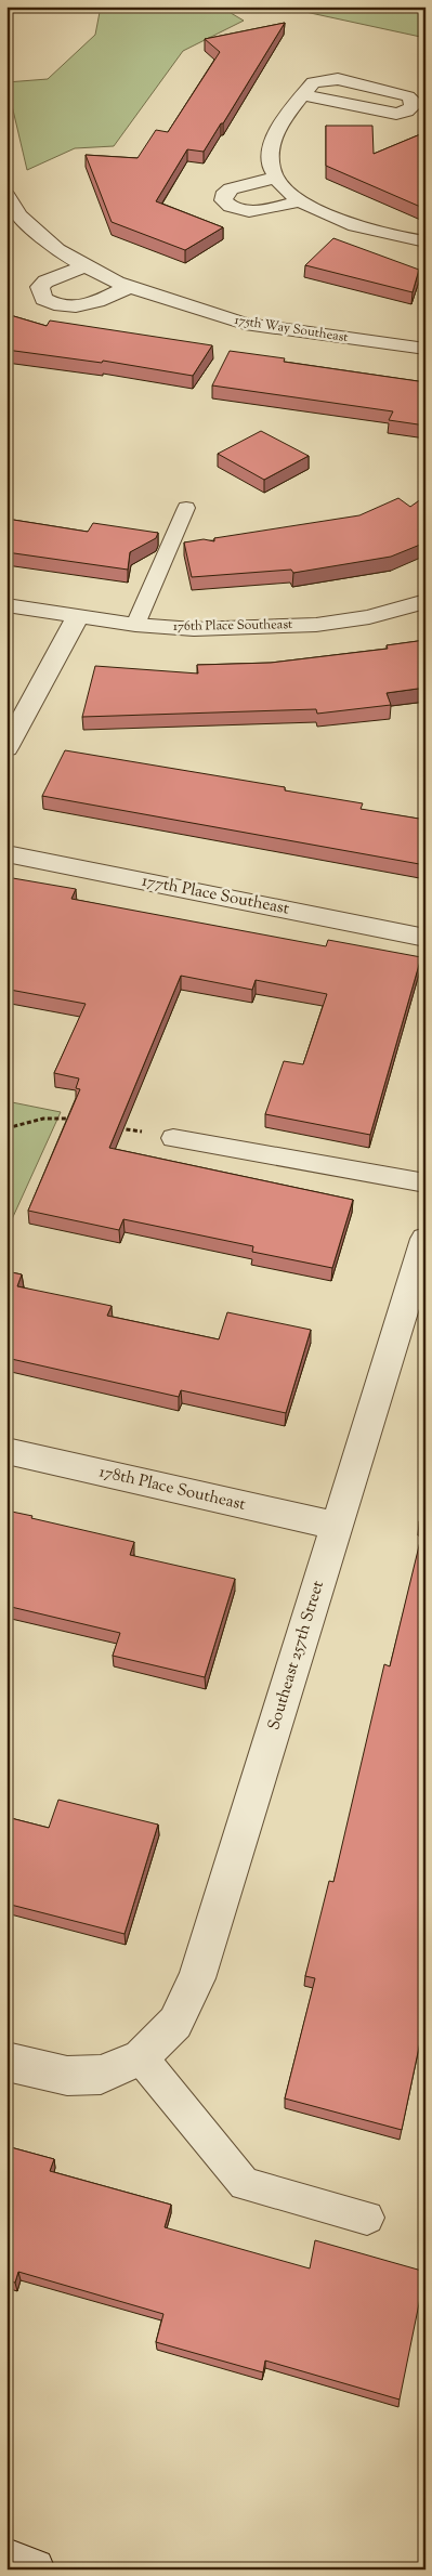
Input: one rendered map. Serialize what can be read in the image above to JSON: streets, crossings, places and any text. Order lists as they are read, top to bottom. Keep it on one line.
{"streets":{"street":["175th Way Southeast","176th Place Southeast","177th Place Southeast","178th Place Southeast","Southeast 257th Street"]},"crossings":[["178th Place Southeast","Southeast 257th Street"]]}
